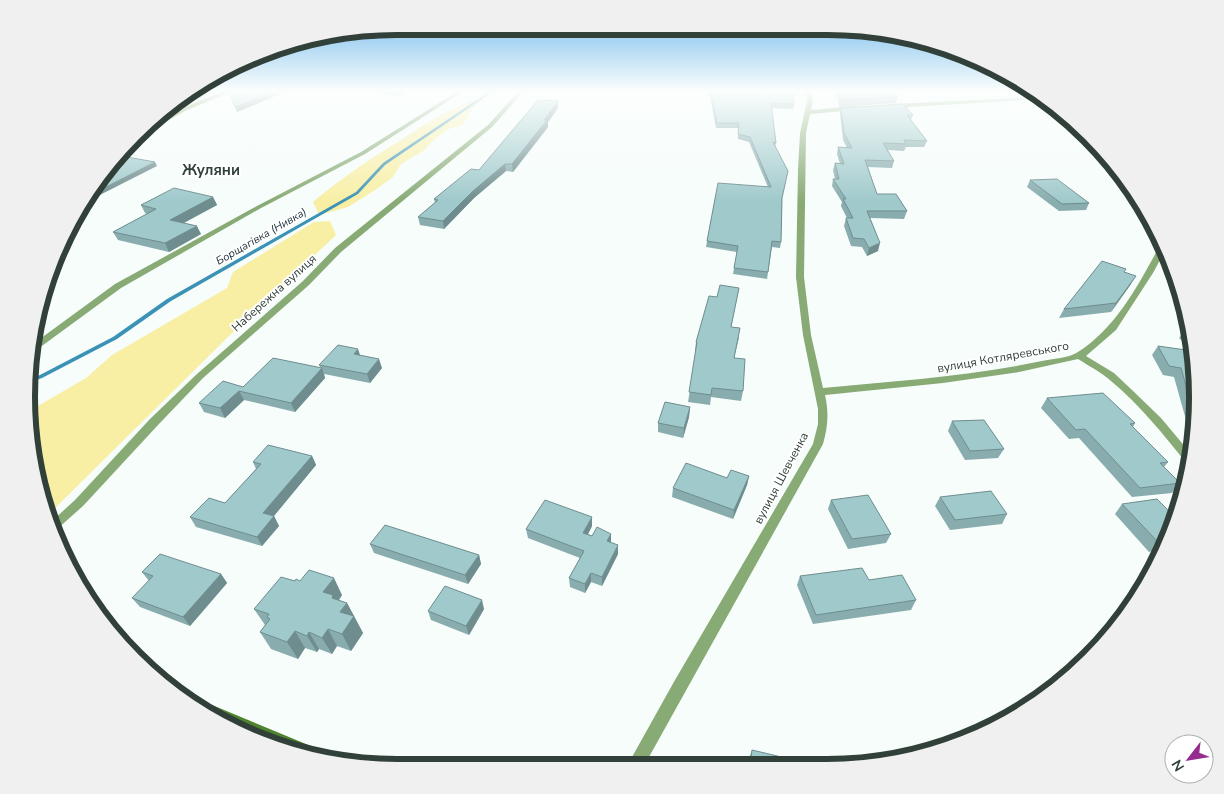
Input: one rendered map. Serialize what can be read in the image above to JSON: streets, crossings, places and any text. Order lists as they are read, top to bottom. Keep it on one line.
{"streets":{"street":["Набережна вулиця","вулиця Котляревського","вулиця Шевченка"]},"crossings":[["вулиця Котляревського","вулиця Шевченка"]],"districts":["Жуляни"],"water":["Борщагівка (Нивка)"],"north":"bottom left"}
